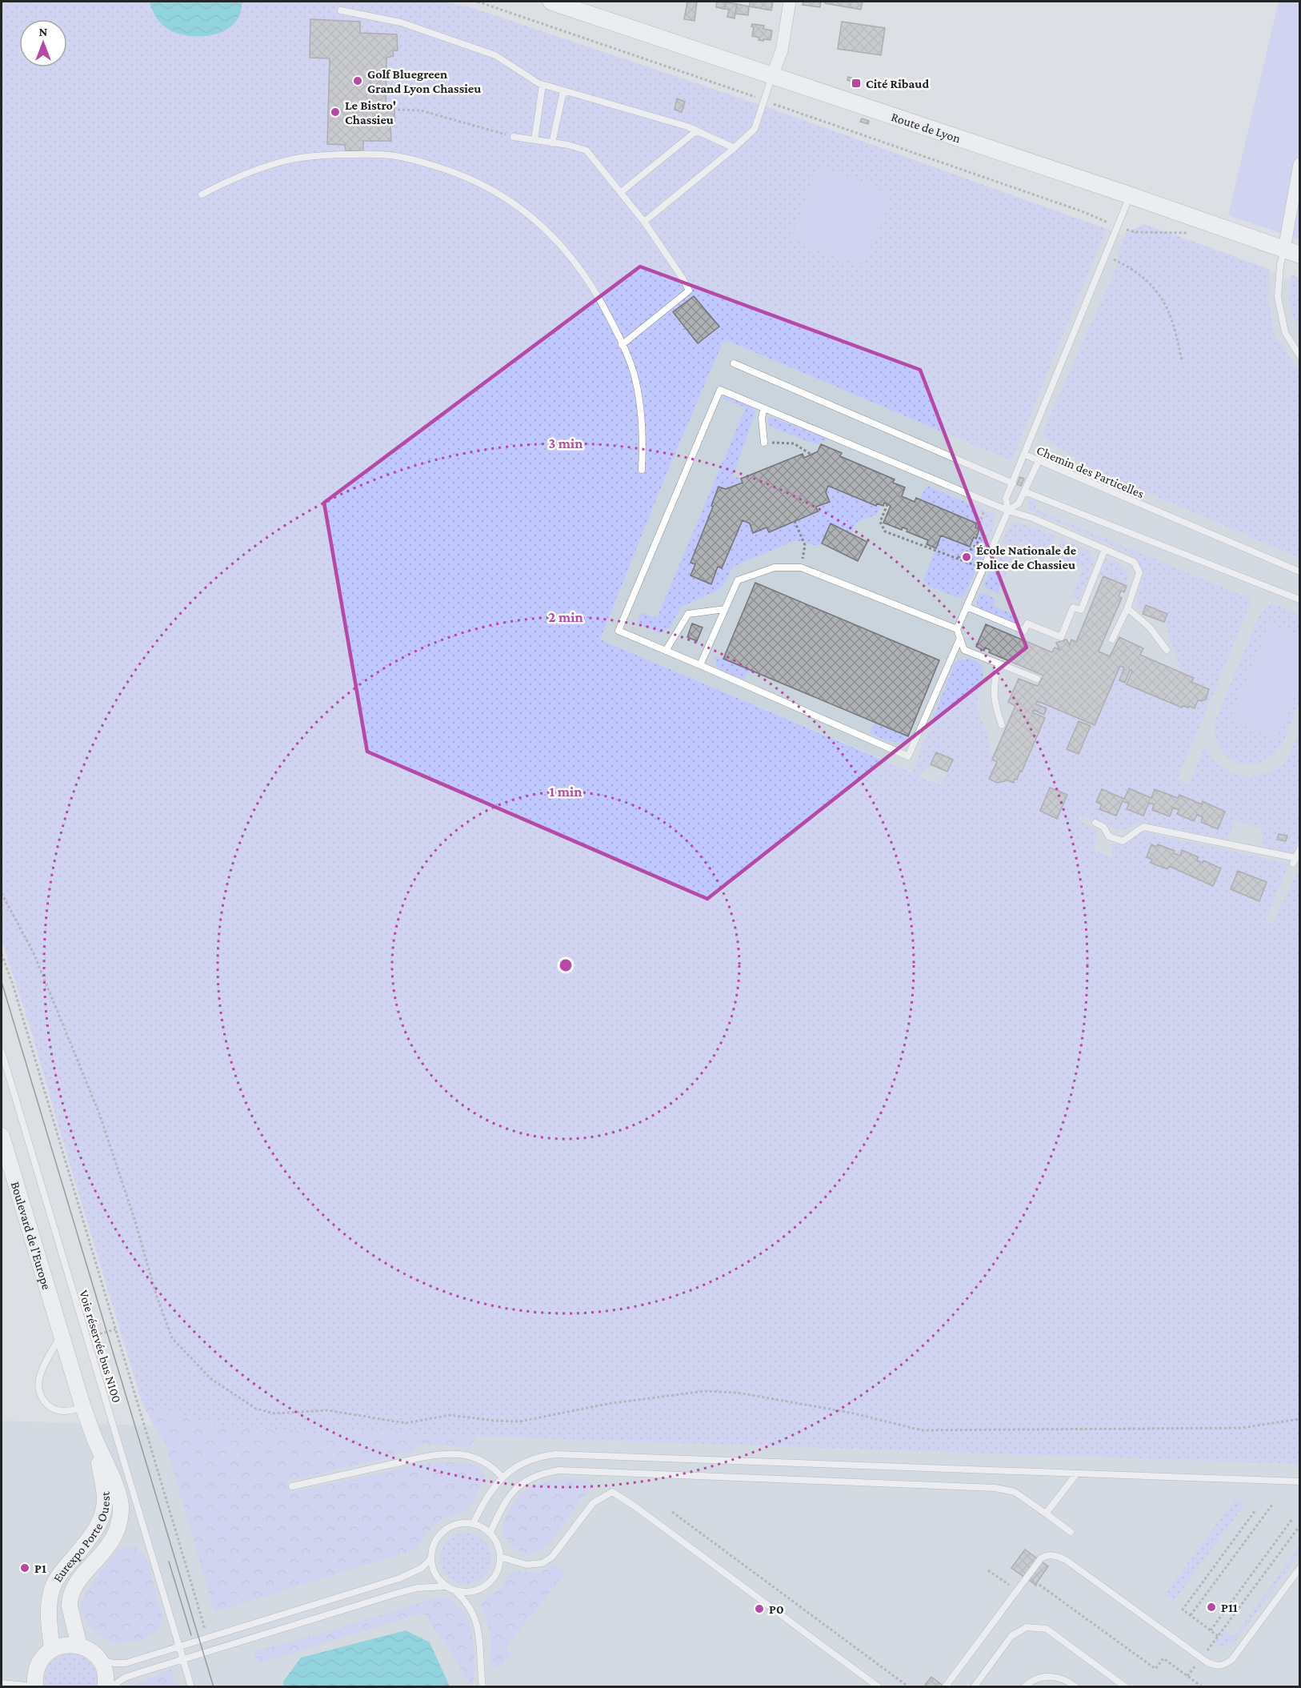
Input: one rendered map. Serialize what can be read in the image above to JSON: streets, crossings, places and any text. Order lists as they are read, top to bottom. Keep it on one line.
{"streets":{"main road":["Route de Lyon"],"street":["Boulevard de l'Europe","Eurexpo Porte Ouest"],"lane":["Chemin des Particelles","Voie réservée bus N100"]},"crossings":[["Route de Lyon","Chemin des Particelles"],["Boulevard de l'Europe","Eurexpo Porte Ouest"]],"places":{"other":["Golf Bluegreen Grand Lyon Chassieu","Le Bistro' Chassieu","École Nationale de Police de Chassieu","P1","P11","P0"],"transit":["Cité Ribaud"]},"north":"top","rings":["3 min","2 min","1 min"]}
